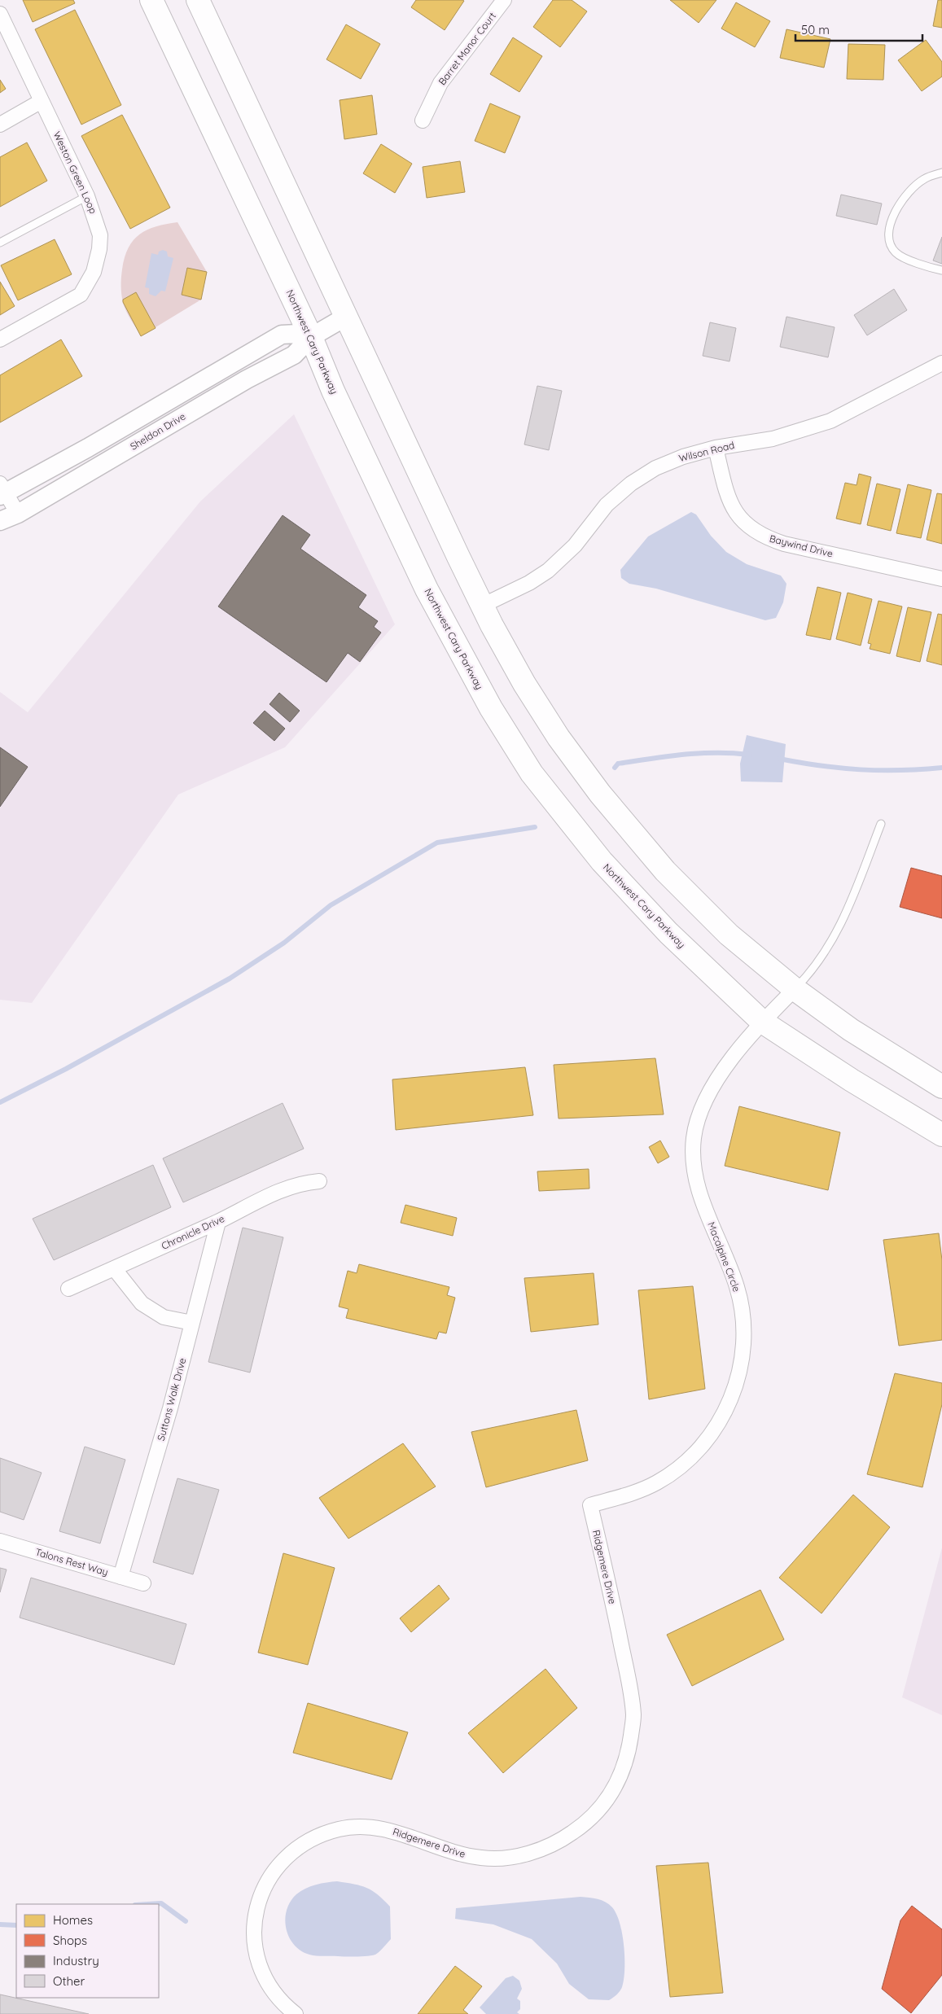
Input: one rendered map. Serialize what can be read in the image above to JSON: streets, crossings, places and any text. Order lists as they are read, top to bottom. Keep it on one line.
{"streets":{"main road":["Northwest Cary Parkway"],"street":["Barret Manor Court","Weston Green Loop","Sheldon Drive","Wilson Road","Baywind Drive","Chronicle Drive","Macalpine Circle","Suttons Walk Drive","Talons Rest Way","Ridgemere Drive"]},"crossings":[["Northwest Cary Parkway","Sheldon Drive"],["Northwest Cary Parkway","Macalpine Circle"],["Wilson Road","Baywind Drive"],["Chronicle Drive","Suttons Walk Drive"],["Macalpine Circle","Ridgemere Drive"],["Suttons Walk Drive","Talons Rest Way"]],"legend":["Homes","Shops","Industry","Other"],"scale_bar":"50 m"}
